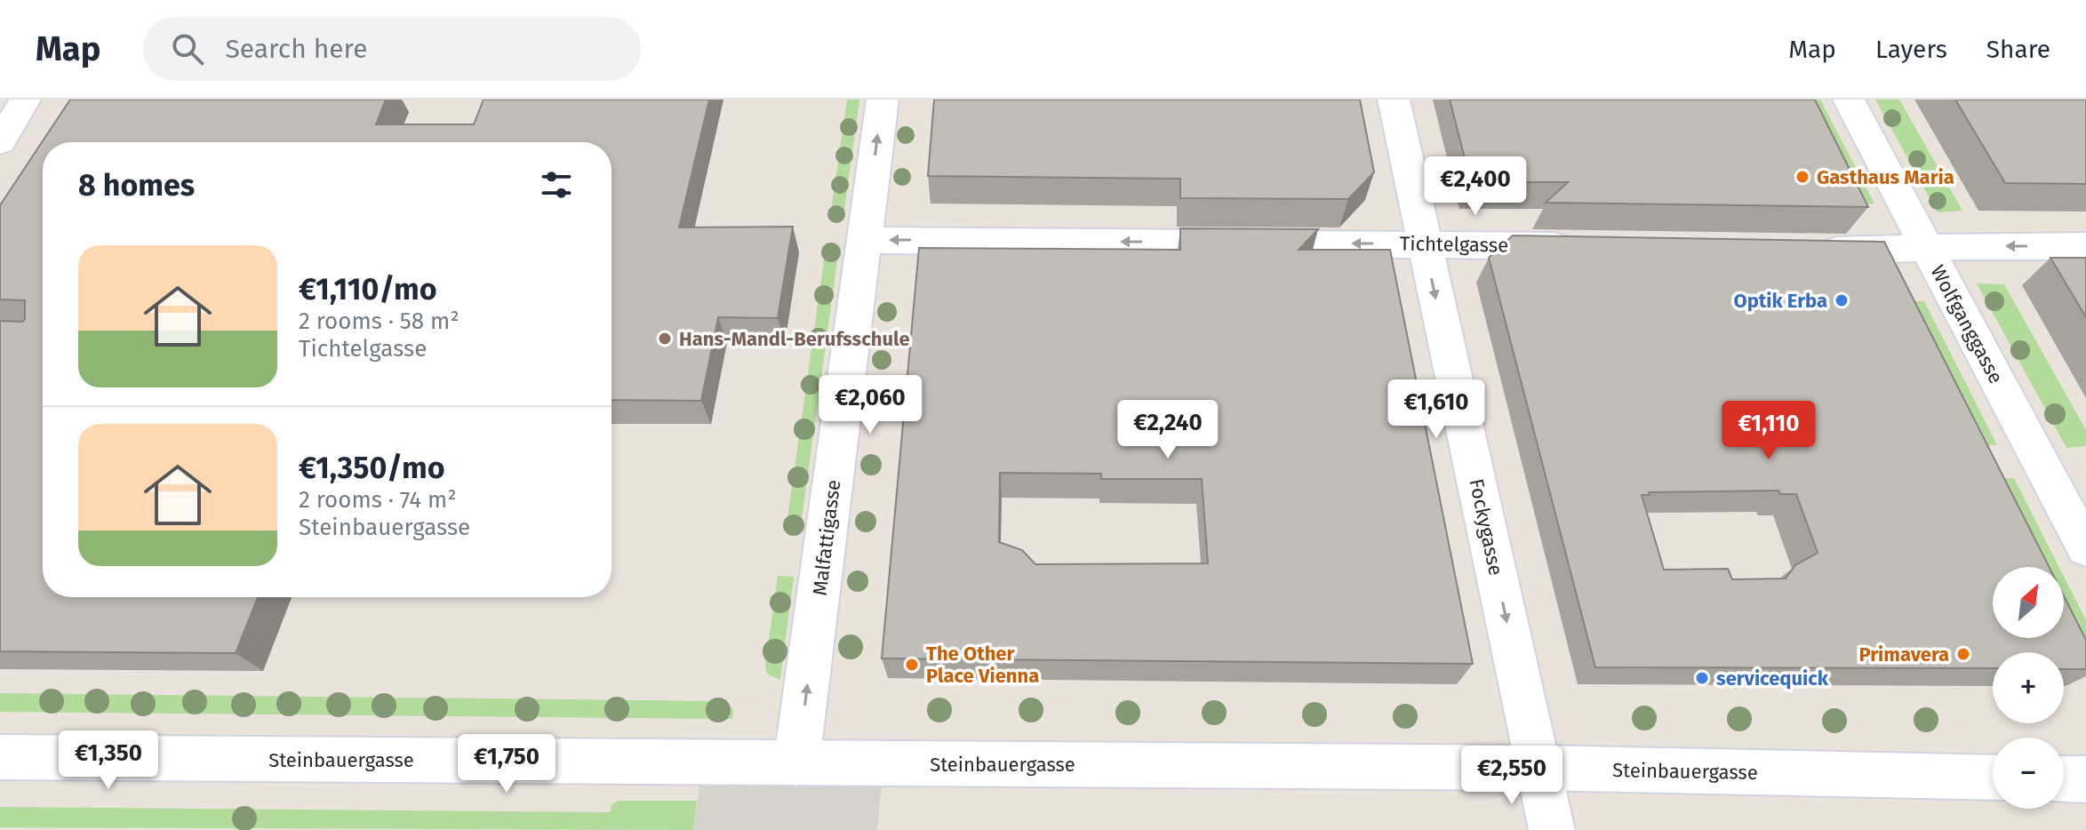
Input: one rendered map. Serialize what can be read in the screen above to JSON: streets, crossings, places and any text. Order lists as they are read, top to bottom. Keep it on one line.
{"streets":{"street":["Tichtelgasse","Wolfganggasse","Fockygasse","Malfattigasse","Steinbauergasse"]},"crossings":[["Tichtelgasse","Fockygasse"],["Tichtelgasse","Malfattigasse"],["Fockygasse","Steinbauergasse"],["Malfattigasse","Steinbauergasse"]],"one_way":["Tichtelgasse","Fockygasse","Malfattigasse"],"places":["Gasthaus Maria","Optik Erba","Hans-Mandl-Berufsschule","Primavera","The Other Place Vienna","servicequick"],"north":"top right","page":{"header":"Map","search":"Search here","nav":["Map","Layers","Share"],"heading":"8 homes","price":["€2,400","€2,060","€1,610","€2,240","€1,110","€1,350","€1,750","€2,550"],"list":[{"name":"€1,110/mo","note":"2 rooms · 58 m² · Tichtelgasse"},{"name":"€1,350/mo","note":"2 rooms · 74 m² · Steinbauergasse"}],"map_buttons":["+","−"]}}
